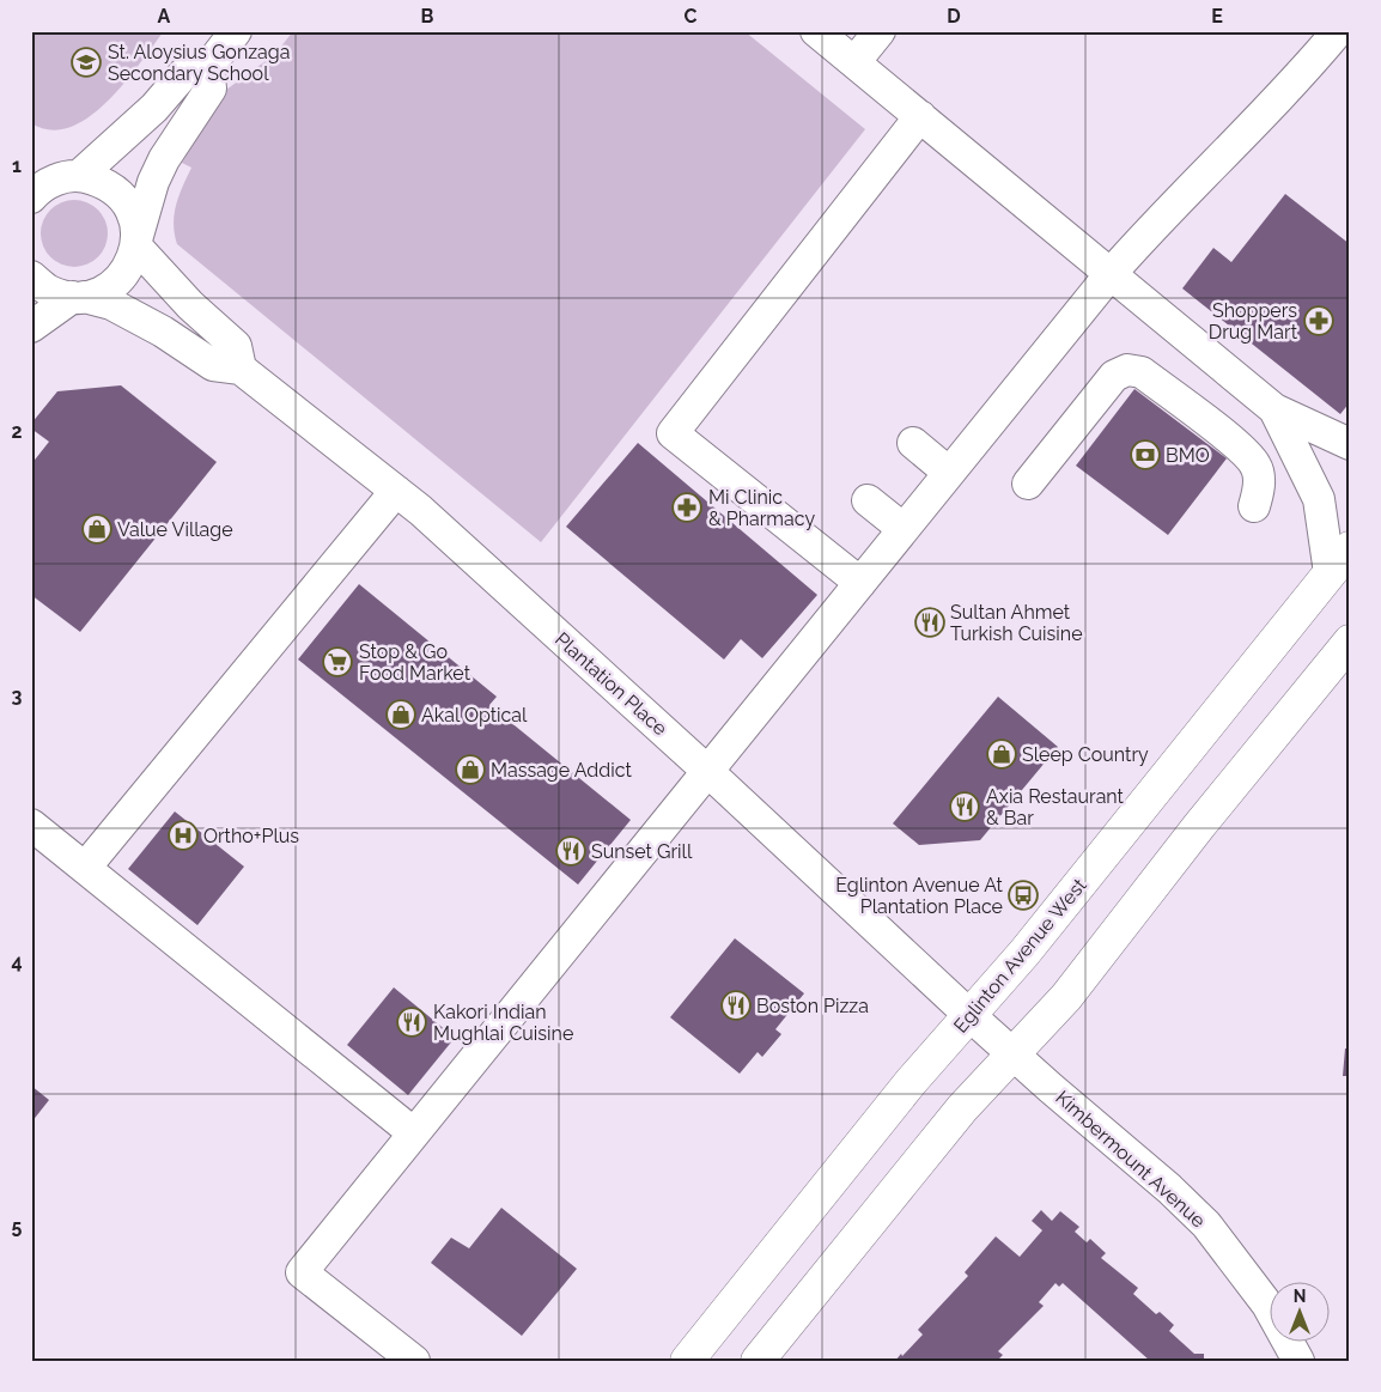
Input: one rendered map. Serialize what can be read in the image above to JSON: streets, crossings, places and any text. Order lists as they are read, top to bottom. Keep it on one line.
{"streets":{"main road":["Eglinton Avenue West"],"street":["Plantation Place","Kimbermount Avenue"]},"crossings":[["Plantation Place","Eglinton Avenue West"],["Plantation Place","Kimbermount Avenue"],["Eglinton Avenue West","Kimbermount Avenue"]],"places":{"school or university":["St. Aloysius Gonzaga Secondary School"],"pharmacy":["Shoppers Drug Mart","Mi Clinic & Pharmacy"],"bank":["BMO"],"shop":["Value Village","Akal Optical","Sleep Country","Massage Addict"],"restaurant":["Sultan Ahmet Turkish Cuisine","Axia Restaurant & Bar","Sunset Grill","Boston Pizza","Kakori Indian Mughlai Cuisine"],"supermarket":["Stop & Go Food Market"],"hospital":["Ortho+Plus"],"bus stop":["Eglinton Avenue At Plantation Place"]},"north":"top","grid":{"columns":["A","B","C","D","E"],"rows":["1","2","3","4","5"]}}
